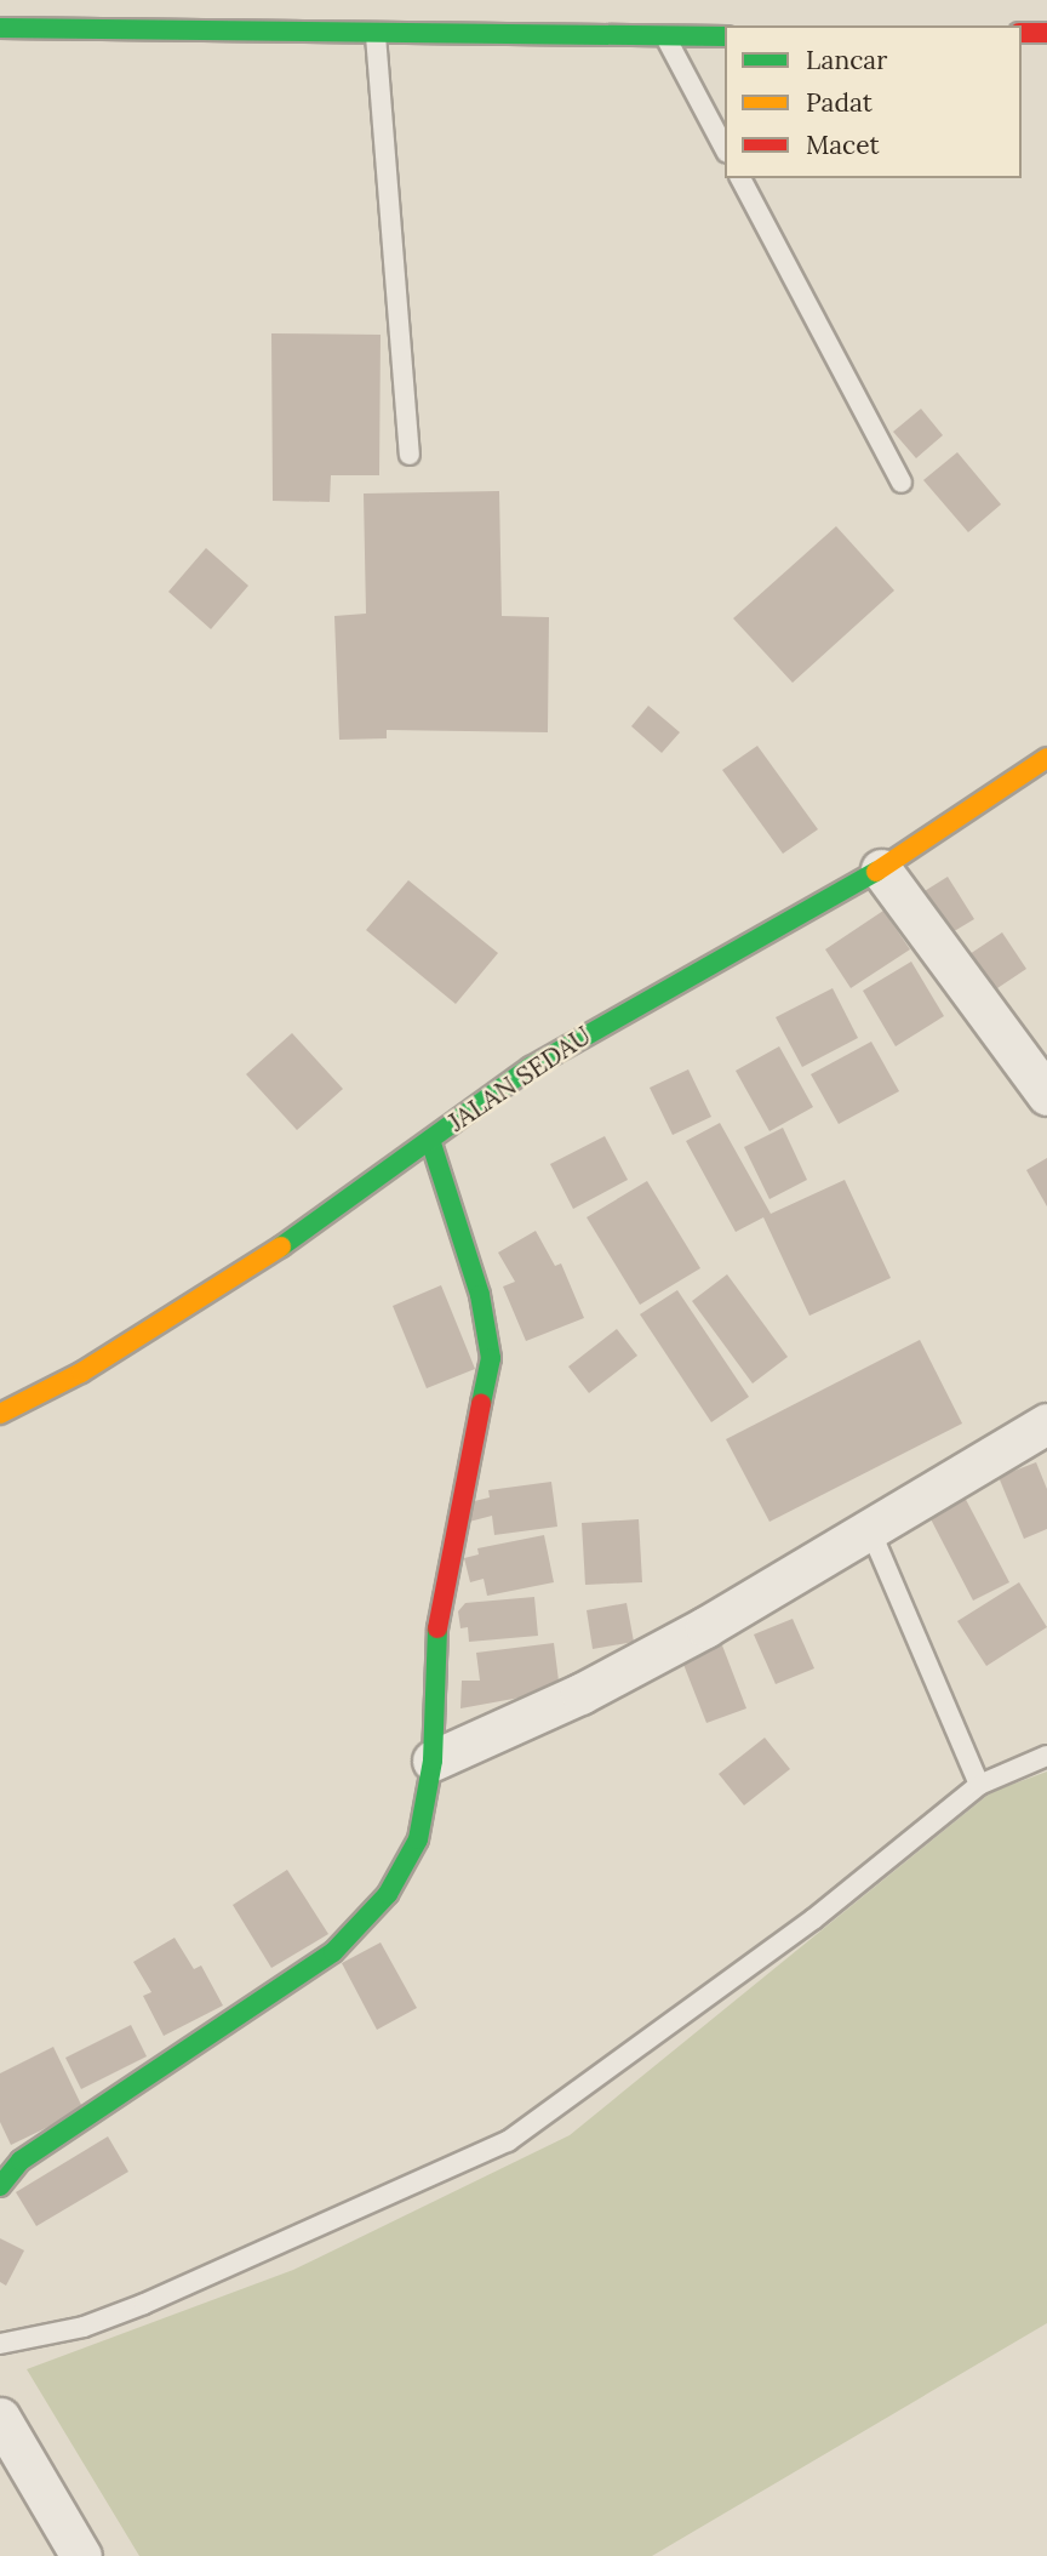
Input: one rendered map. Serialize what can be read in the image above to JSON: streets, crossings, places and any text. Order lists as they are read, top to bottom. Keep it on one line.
{"streets":{"main road":["JALAN SEDAU"]},"legend":["Lancar","Padat","Macet"]}
